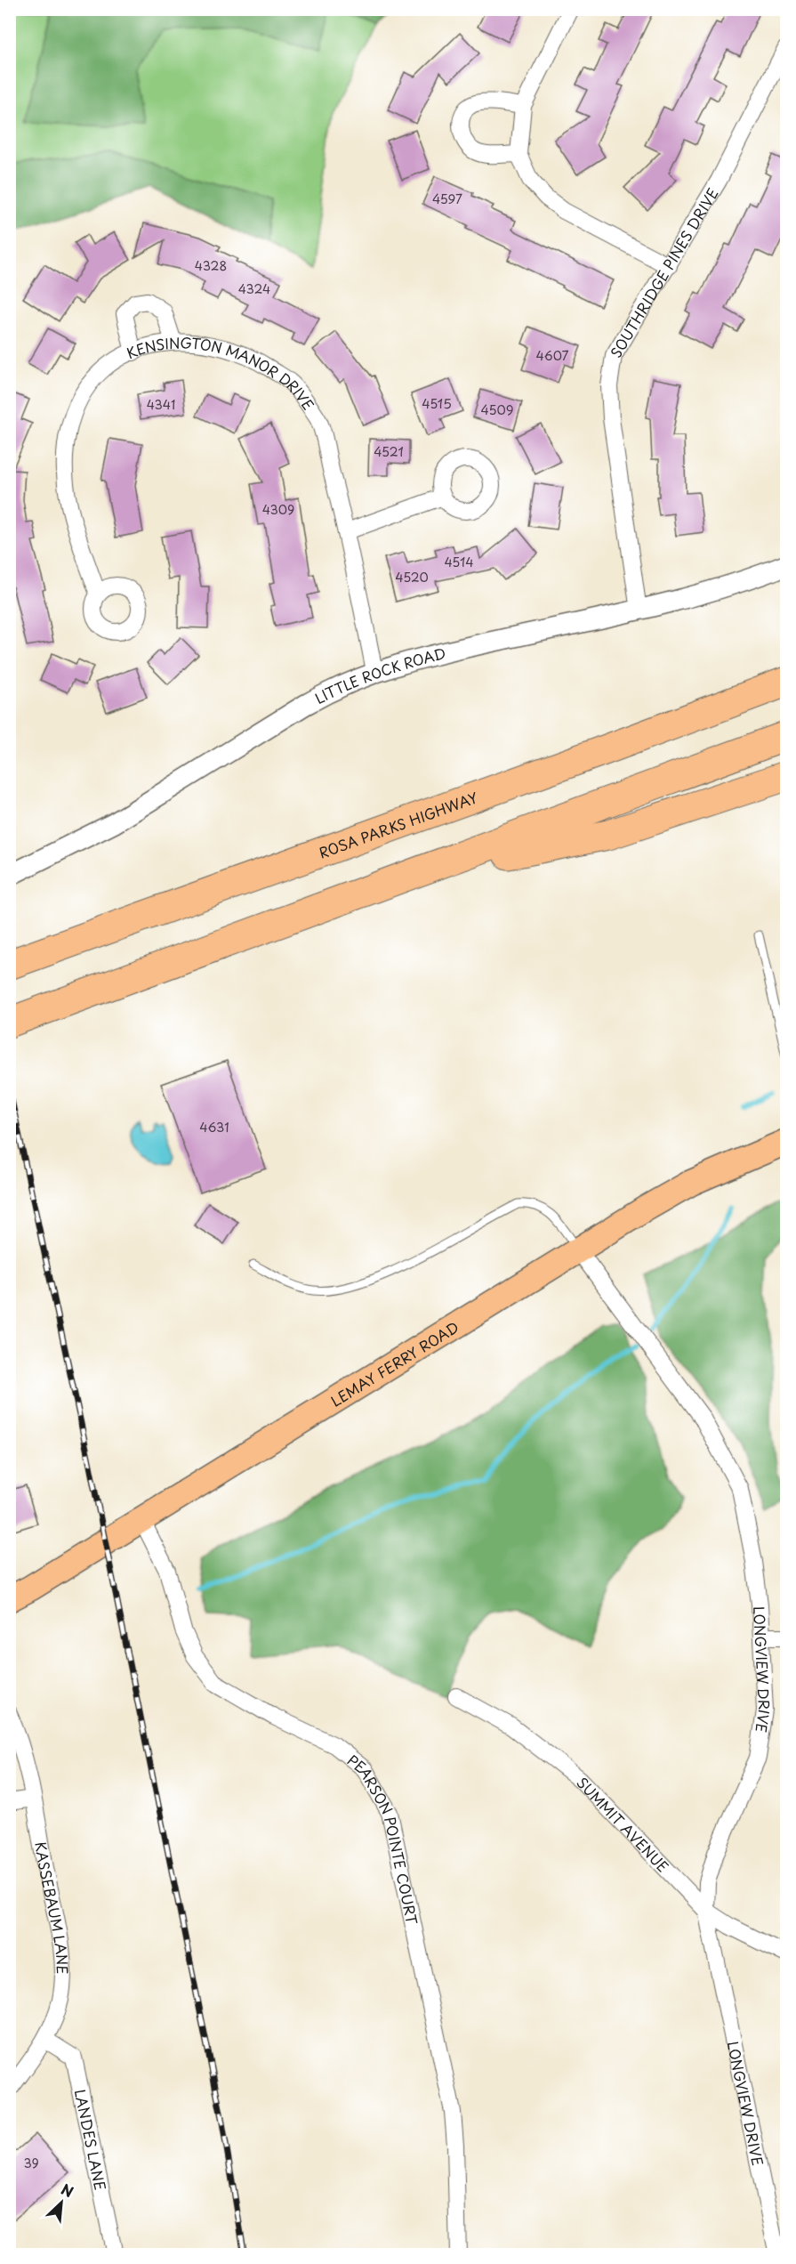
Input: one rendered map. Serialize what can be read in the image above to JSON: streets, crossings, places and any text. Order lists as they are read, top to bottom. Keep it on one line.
{"streets":{"highway":["ROSA PARKS HIGHWAY"],"main road":["LEMAY FERRY ROAD"],"street":["SOUTHRIDGE PINES DRIVE","KENSINGTON MANOR DRIVE","LITTLE ROCK ROAD","LONGVIEW DRIVE","SUMMIT AVENUE","PEARSON POINTE COURT","KASSEBAUM LANE","LANDES LANE"]},"crossings":[["SOUTHRIDGE PINES DRIVE","LITTLE ROCK ROAD"],["KENSINGTON MANOR DRIVE","LITTLE ROCK ROAD"],["LEMAY FERRY ROAD","LONGVIEW DRIVE"],["LEMAY FERRY ROAD","PEARSON POINTE COURT"],["LONGVIEW DRIVE","SUMMIT AVENUE"],["KASSEBAUM LANE","LANDES LANE"]],"house_numbers":["4597","4328","4324","4607","4515","4341","4509","4521","4309","4514","4520","4631","39"],"north":"top right"}
